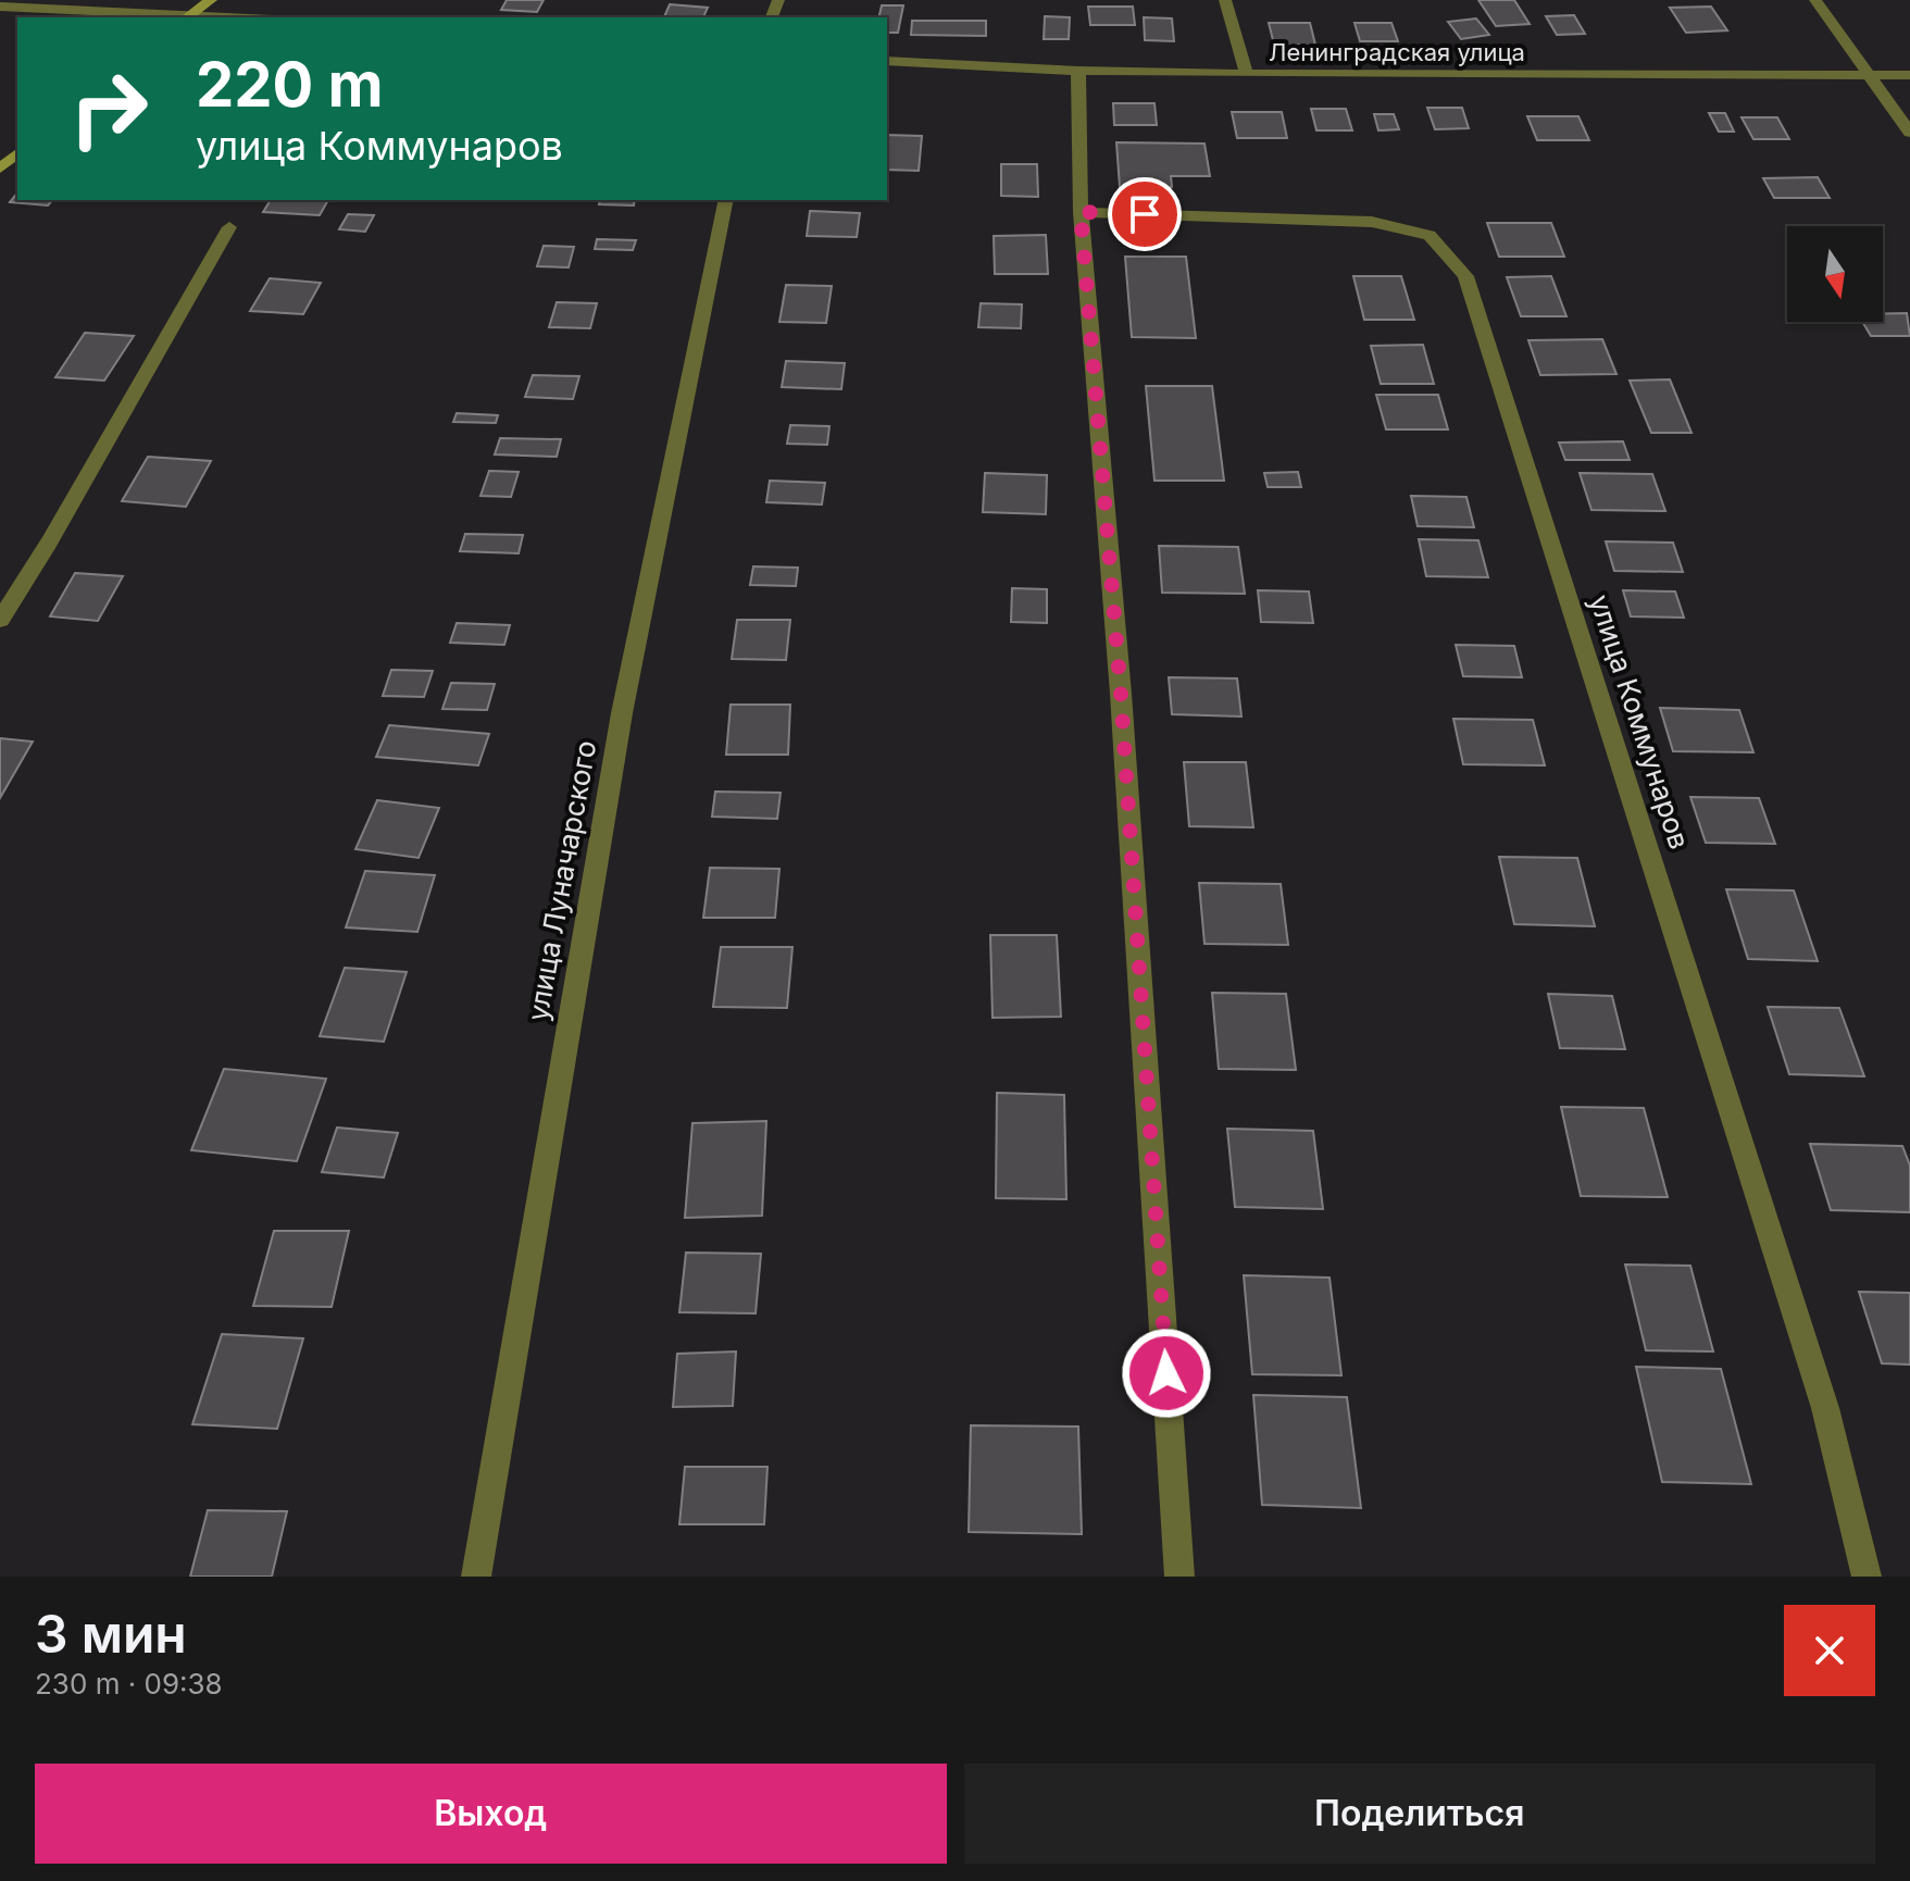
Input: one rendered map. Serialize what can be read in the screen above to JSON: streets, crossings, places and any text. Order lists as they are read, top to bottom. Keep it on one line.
{"streets":{"street":["Ленинградская улица","улица Коммунаров","улица Луначарского"]},"north":"bottom","page":{"turn":["220 m","улица Коммунаров"],"heading":["3 мин","230 m · 09:38"],"buttons":["Выход","Поделиться"]}}
